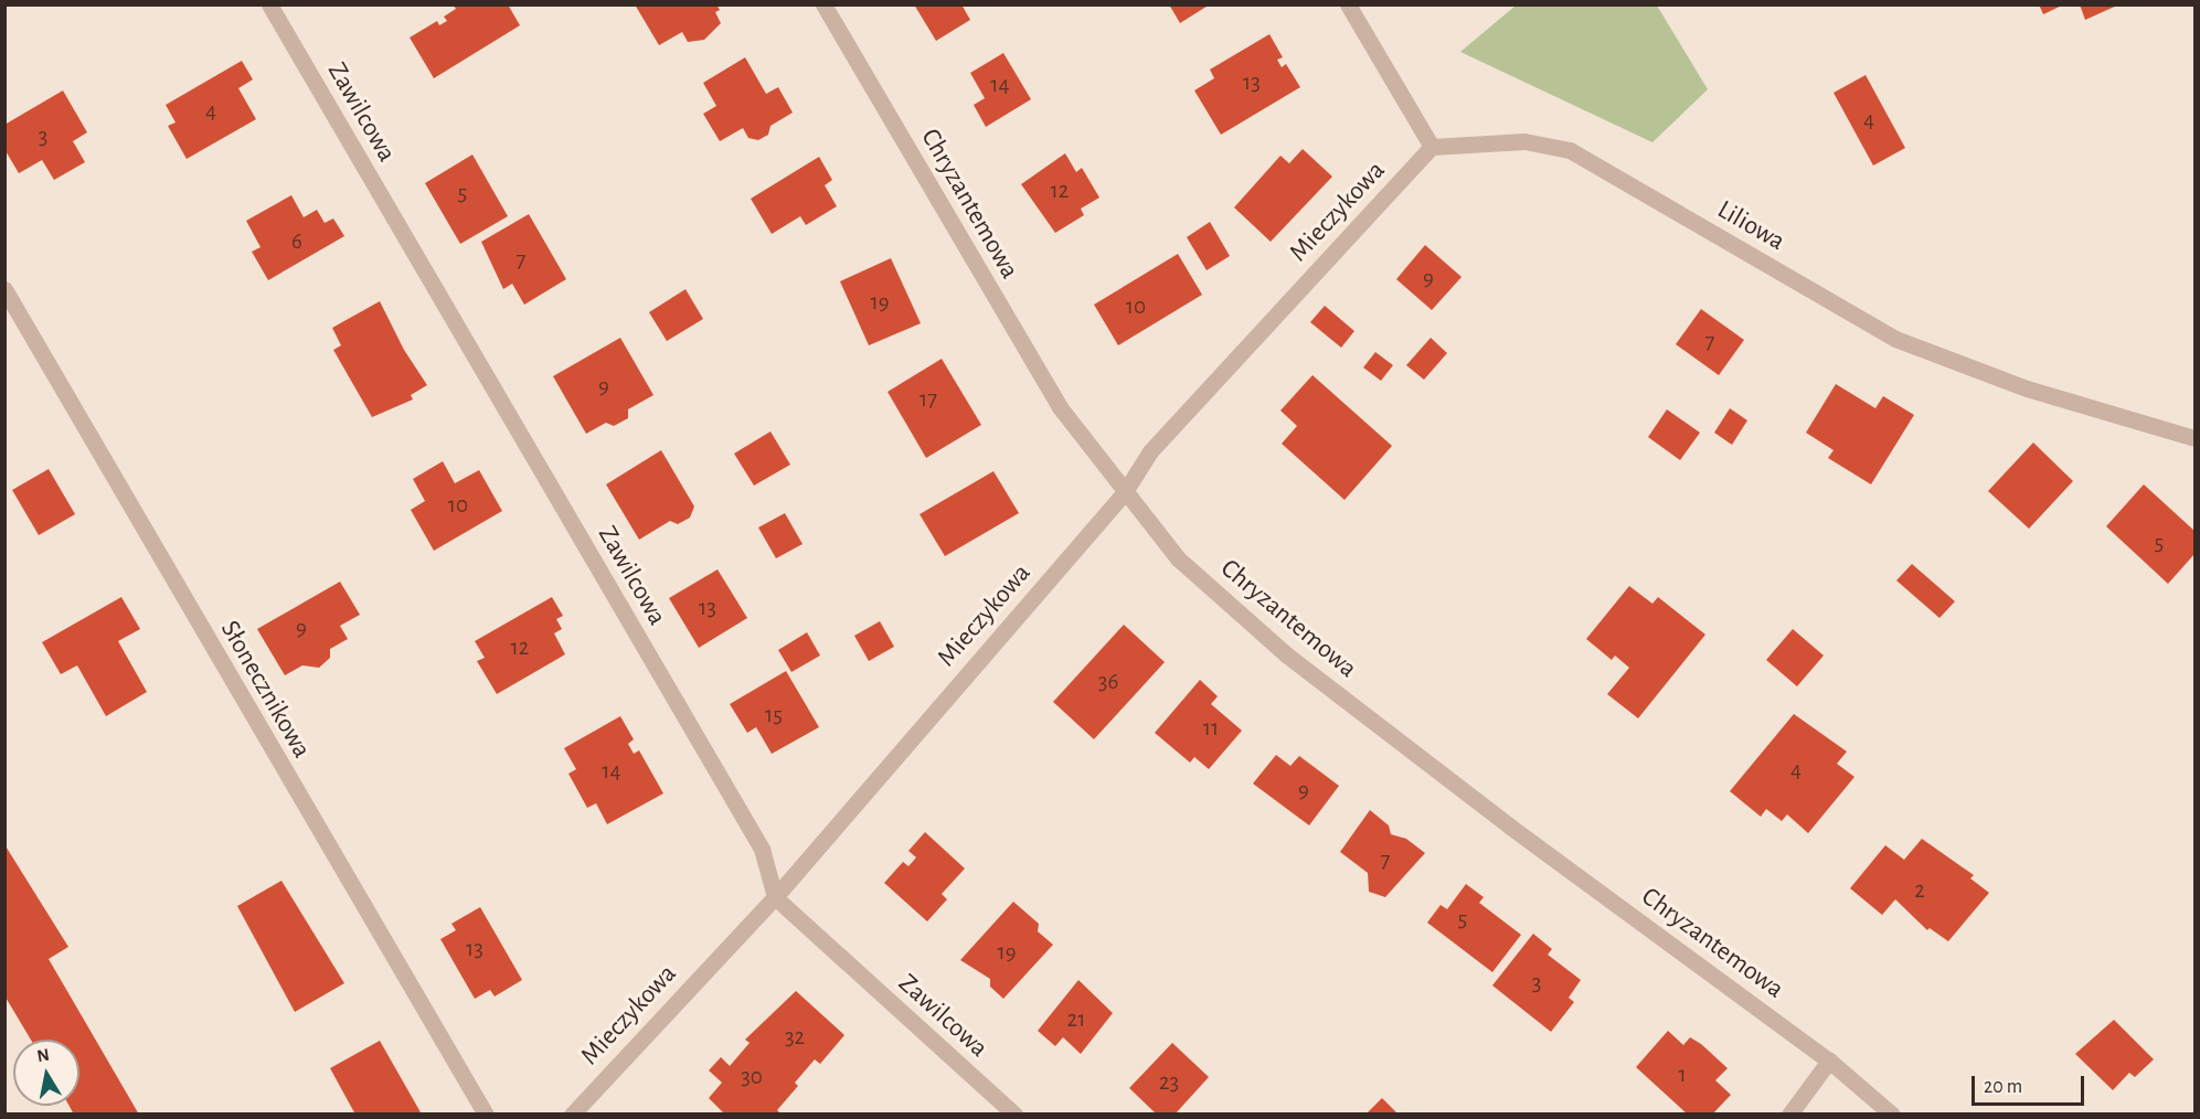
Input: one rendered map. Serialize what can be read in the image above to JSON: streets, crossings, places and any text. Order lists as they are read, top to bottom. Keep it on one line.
{"streets":{"street":["Zawilcowa","Chryzantemowa","Mieczykowa","Liliowa","Słonecznikowa"]},"crossings":[["Zawilcowa","Mieczykowa"],["Chryzantemowa","Mieczykowa"],["Mieczykowa","Liliowa"]],"house_numbers":["13","14","4","4","3","12","5","6","7","9","19","10","7","9","17","10","5","13","9","12","36","15","11","4","14","9","7","2","5","13","19","3","21","32","1","30","23"],"scale_bar":"20 m","north":"top"}
